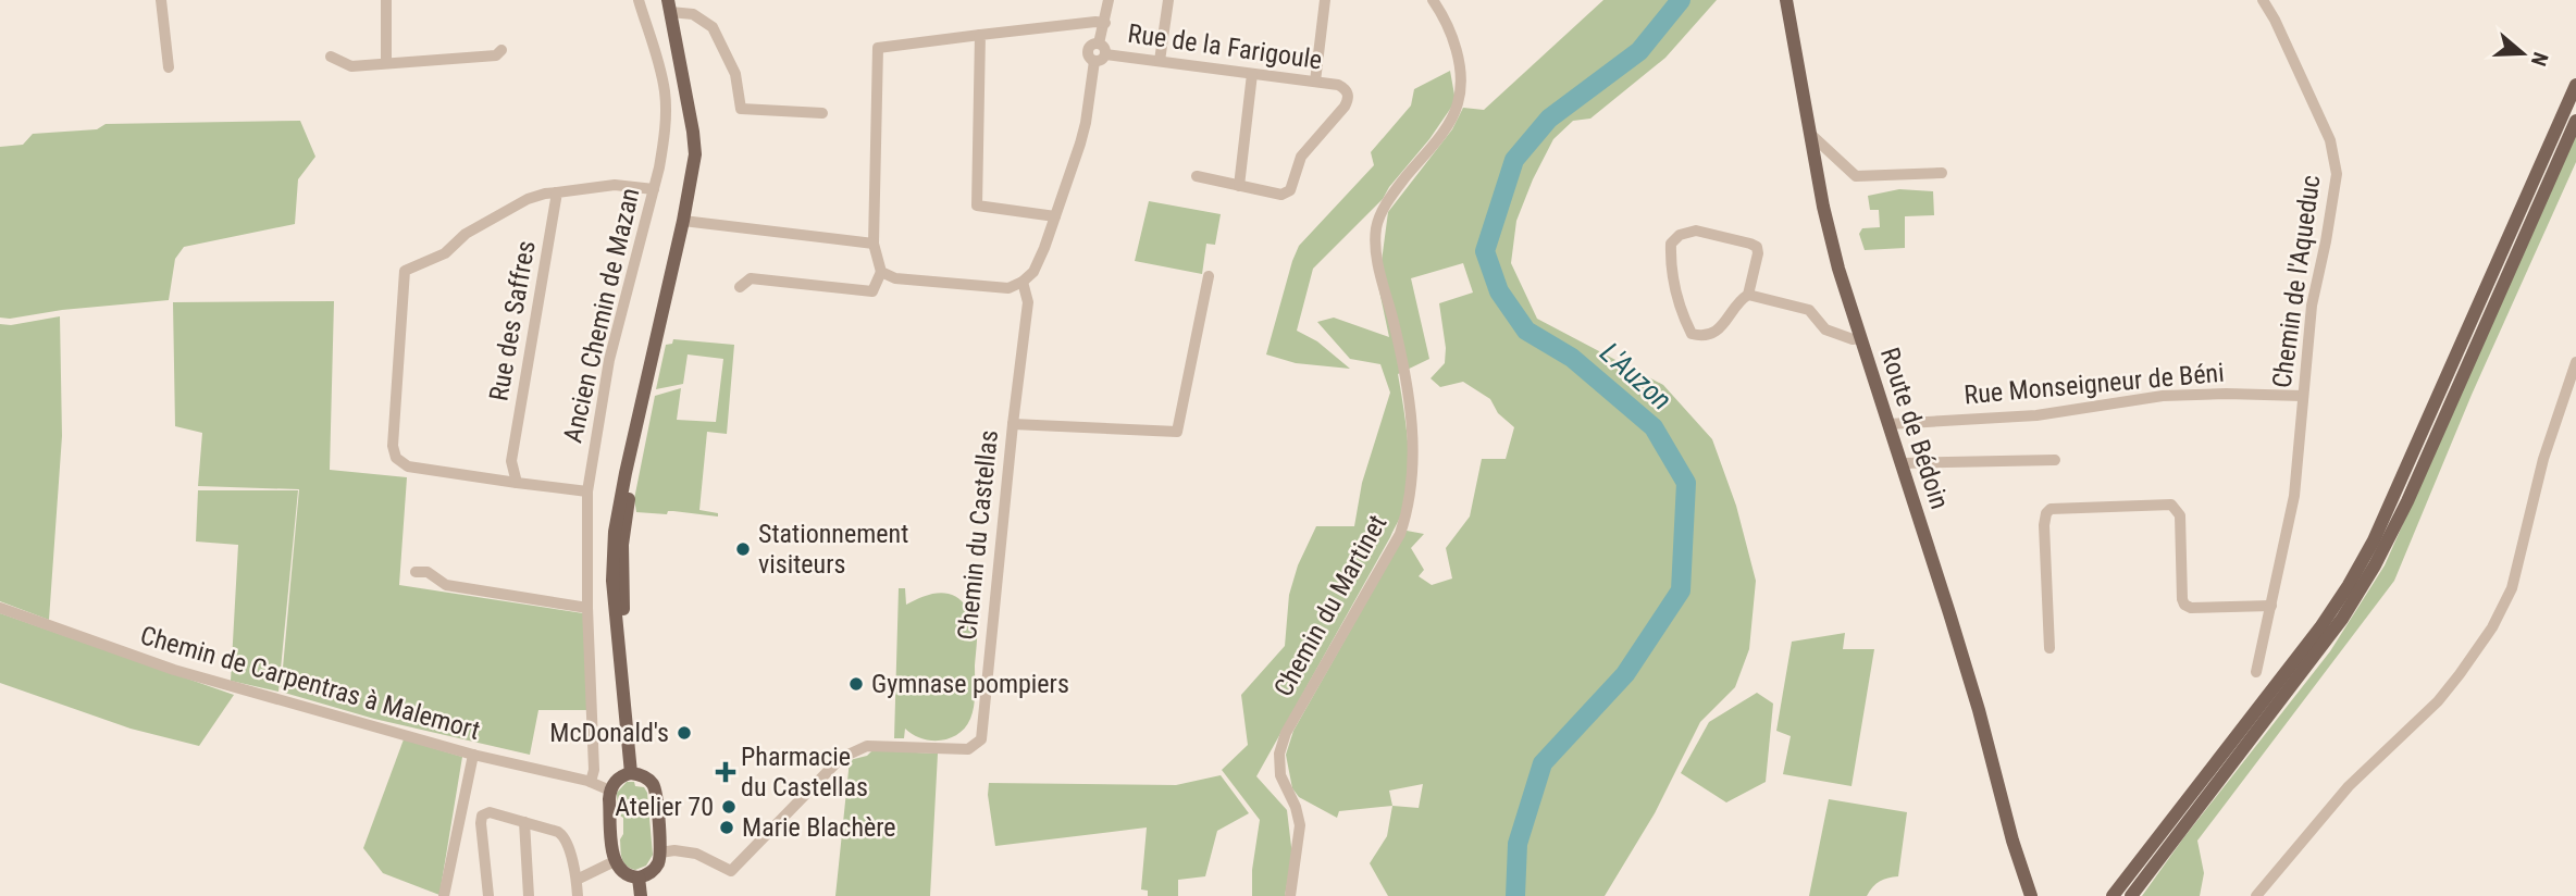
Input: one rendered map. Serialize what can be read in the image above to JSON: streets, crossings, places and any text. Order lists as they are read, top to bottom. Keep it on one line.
{"streets":{"main road":["Route de Bédoin"],"street":["Rue de la Farigoule","Chemin de l'Aqueduc","Ancien Chemin de Mazan","Rue des Saffres","Rue Monseigneur de Béni","Chemin du Castellas","Chemin du Martinet","Chemin de Carpentras à Malemort"]},"crossings":[["Chemin de l'Aqueduc","Rue Monseigneur de Béni"],["Ancien Chemin de Mazan","Chemin de Carpentras à Malemort"],["Rue Monseigneur de Béni","Route de Bédoin"]],"water":["L'Auzon"],"places":{"other":["Stationnement visiteurs","Gymnase pompiers","McDonald's","Atelier 70","Marie Blachère"],"health":["Pharmacie du Castellas"]},"north":"right"}
